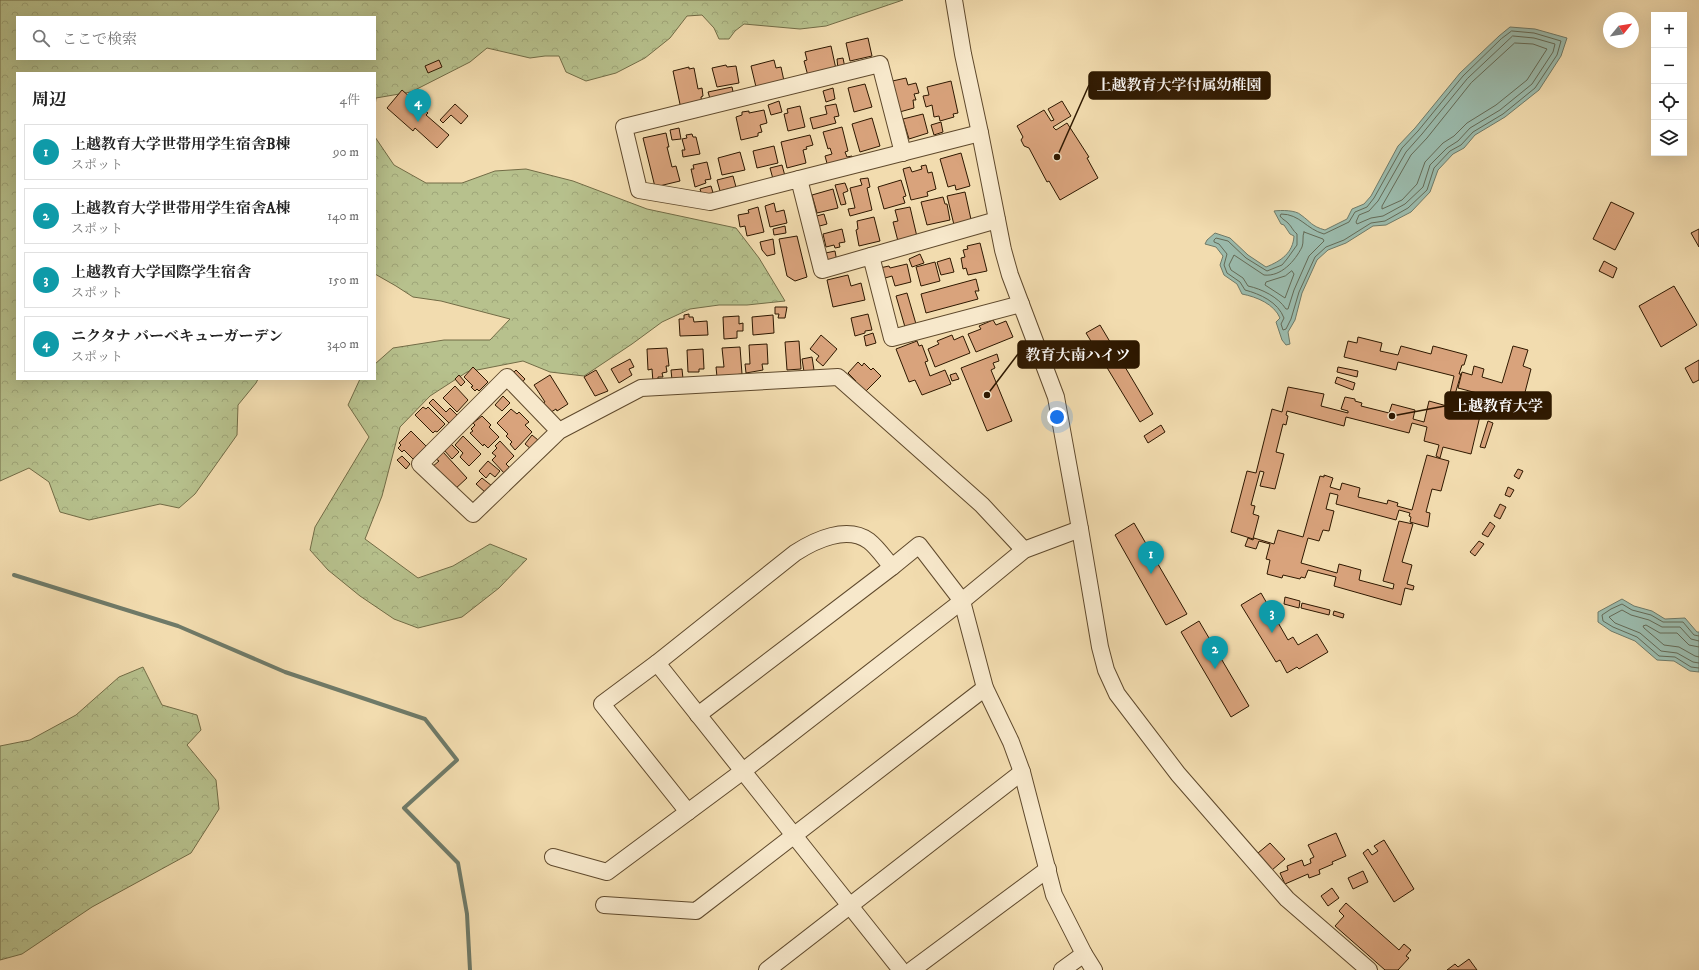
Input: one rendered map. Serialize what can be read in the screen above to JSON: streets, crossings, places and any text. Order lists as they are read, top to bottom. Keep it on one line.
{"places":["上越教育大学付属幼稚園","教育大南ハイツ","上越教育大学"],"north":"top right","page":{"map_buttons":["+","−"],"search":"ここで検索","heading":["周辺","4件"],"pins":["4","1","3","2"],"list":[{"mark":"1","name":"上越教育大学世帯用学生宿舎B棟","note":"スポット","value":"90 m"},{"mark":"2","name":"上越教育大学世帯用学生宿舎A棟","note":"スポット","value":"140 m"},{"mark":"3","name":"上越教育大学国際学生宿舎","note":"スポット","value":"150 m"},{"mark":"4","name":"ニクタナ バーベキューガーデン","note":"スポット","value":"340 m"}]}}
